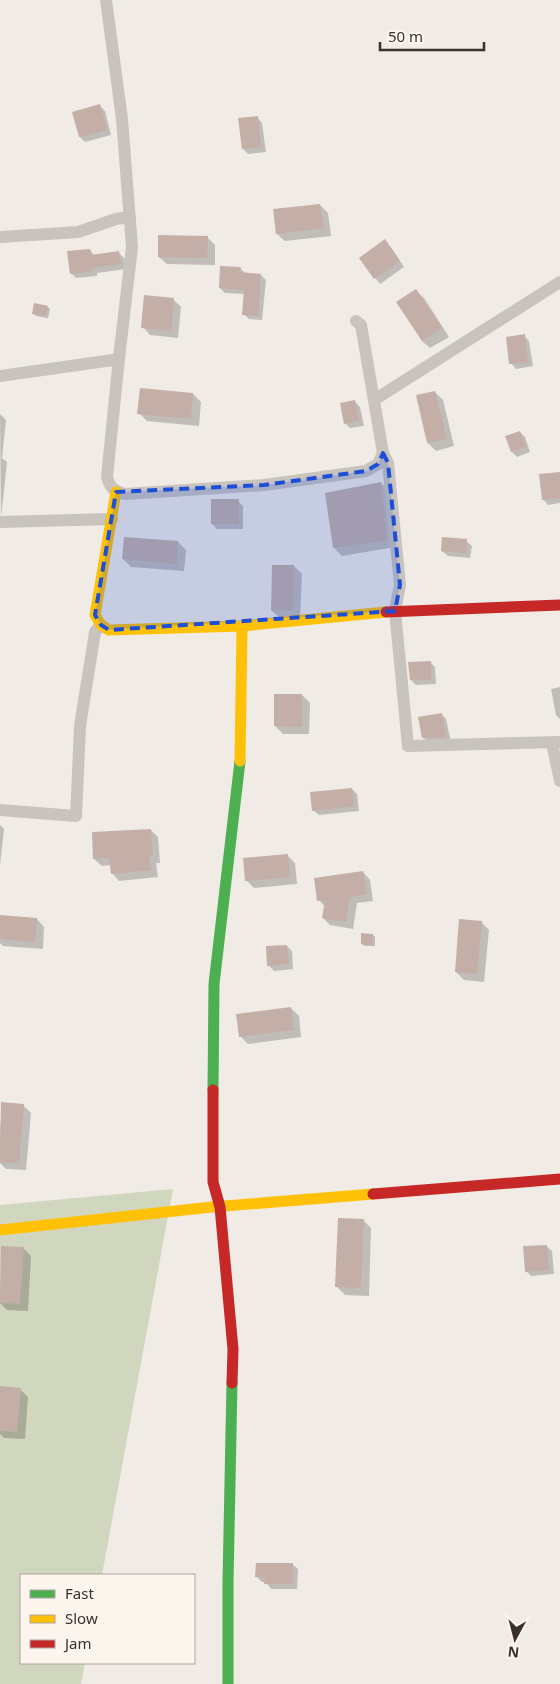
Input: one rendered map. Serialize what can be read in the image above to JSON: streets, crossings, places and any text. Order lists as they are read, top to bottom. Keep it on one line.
{"legend":["Fast","Slow","Jam"],"scale_bar":"50 m","north":"bottom"}
